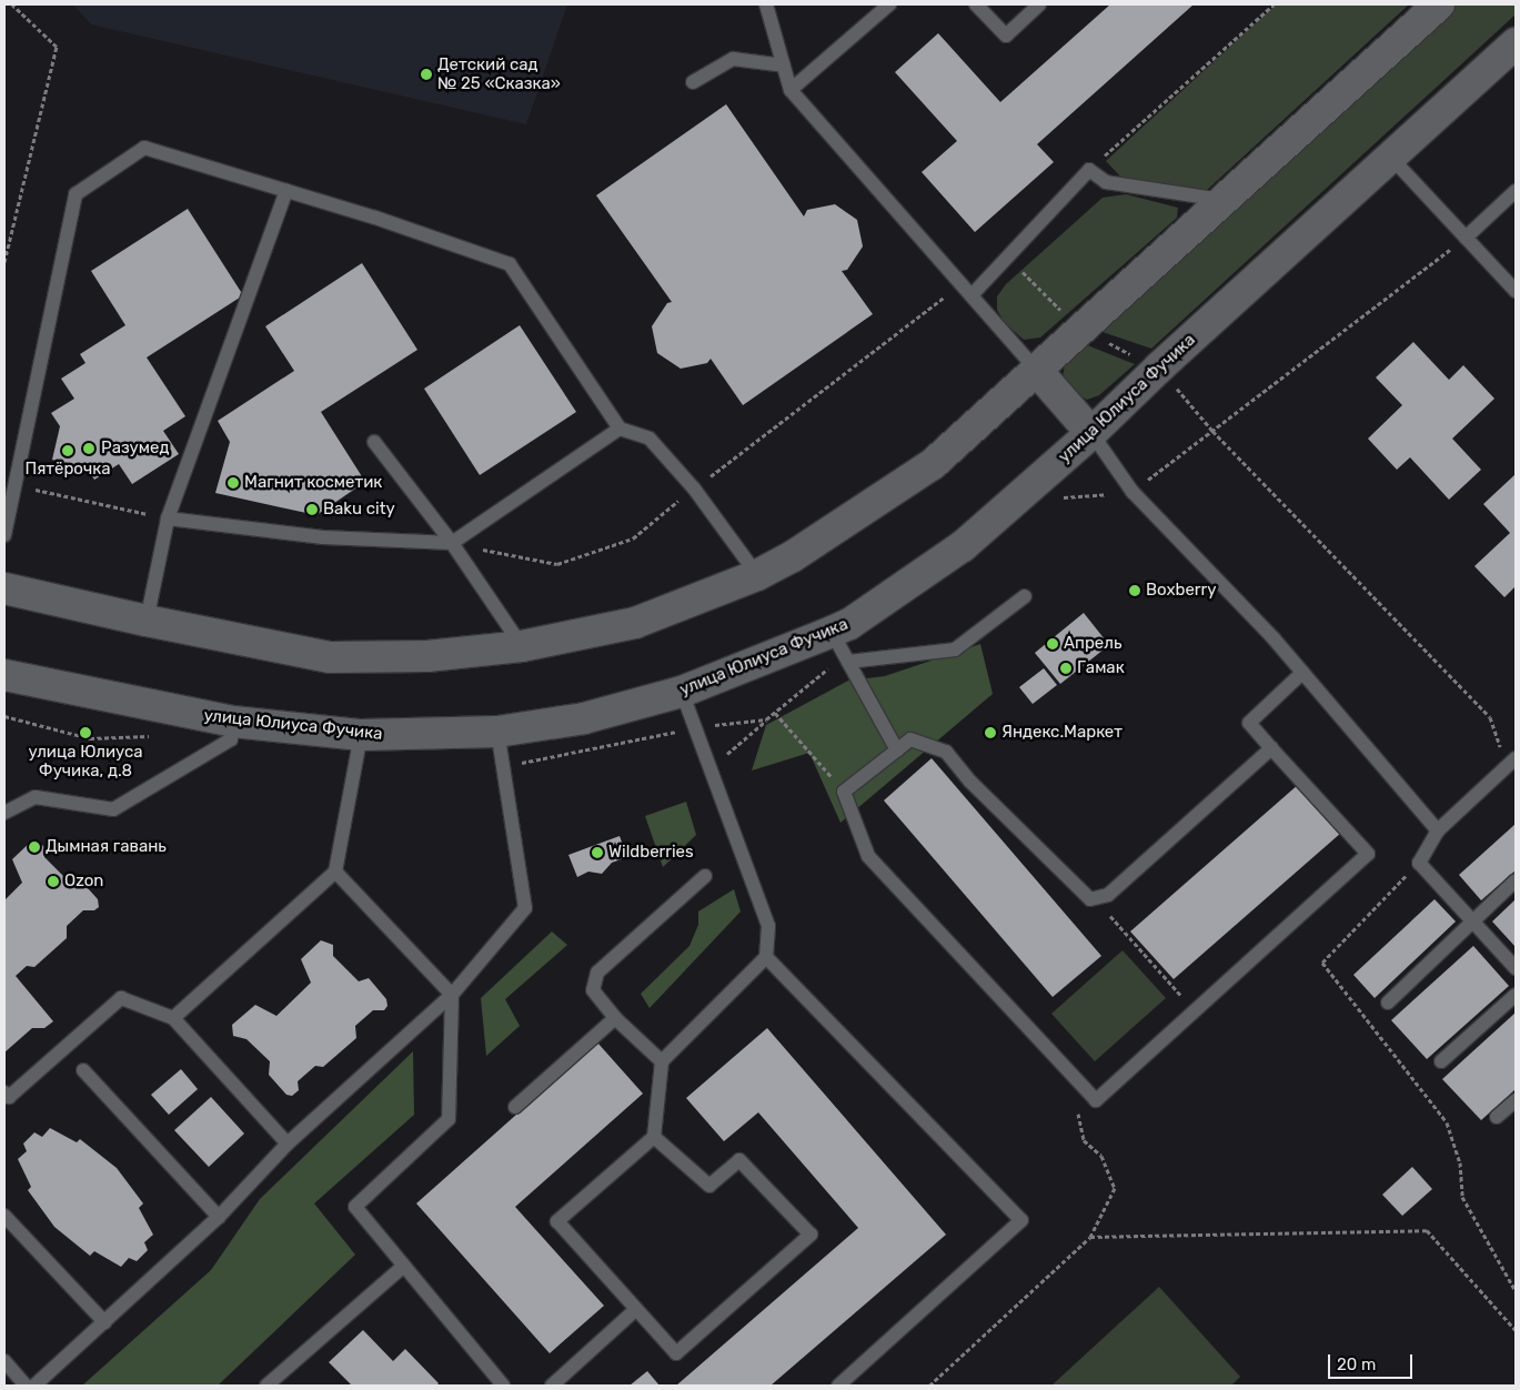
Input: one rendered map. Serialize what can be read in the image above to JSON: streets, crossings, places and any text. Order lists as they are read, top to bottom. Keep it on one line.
{"streets":{"main road":["улица Юлиуса Фучика"]},"places":["Детский сад № 25 «Сказка»","Разумед","Пятёрочка","Магнит косметик","Baku city","Boxberry","Апрель","Гамак","улица Юлиуса Фучика, д.8","Яндекс.Маркет","Дымная гавань","Wildberries","Ozon"],"scale_bar":"20 m"}
